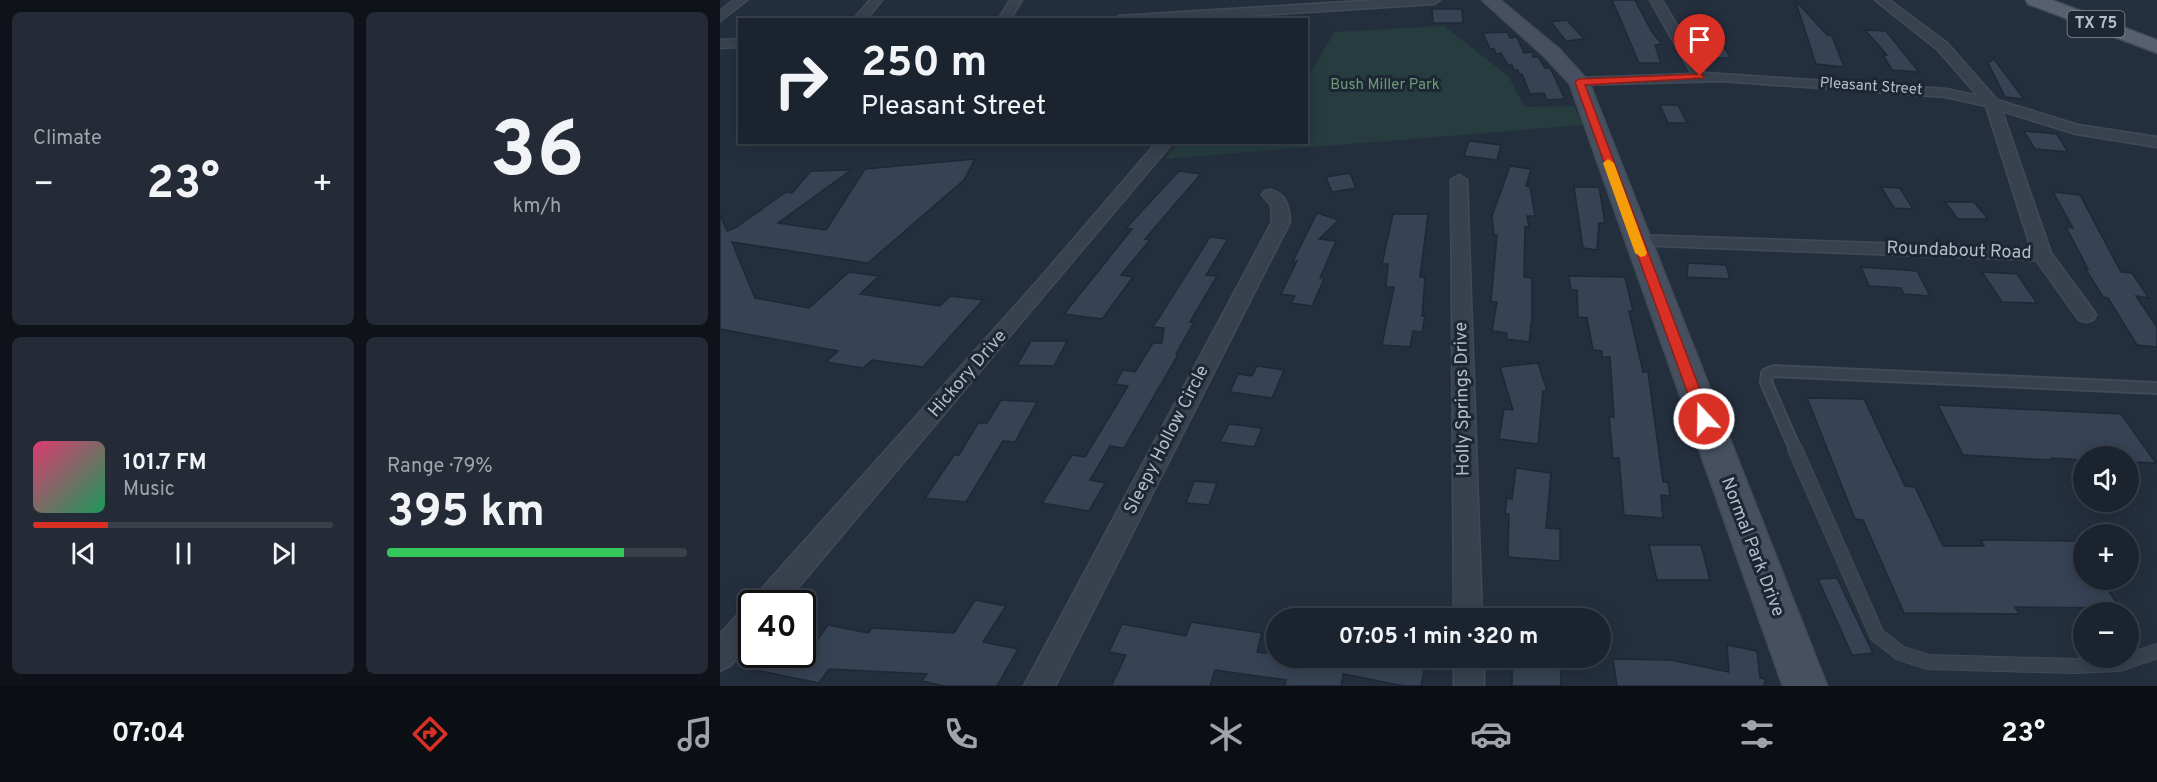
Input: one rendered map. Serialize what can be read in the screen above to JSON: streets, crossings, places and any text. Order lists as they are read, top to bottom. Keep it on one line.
{"streets":{"main road":["TX 75"],"street":["Pleasant Street","Roundabout Road","Hickory Drive","Holly Springs Drive","Sleepy Hollow Circle","Normal Park Drive"]},"crossings":[["Pleasant Street","Roundabout Road"],["Pleasant Street","Normal Park Drive"],["Roundabout Road","Normal Park Drive"]],"parks":["Bush Miller Park"],"page":{"tile":["Climate",["36","km/h"],["Range · 79%","395 km"]],"turn":["250 m","Pleasant Street"],"heat":["−","23°","+"],"song":["101.7 FM","Music"],"map_buttons":["+","−"],"limit":"40","trip":"07:05 · 1 min · 320 m","tabs":["07:04","23°"]}}
